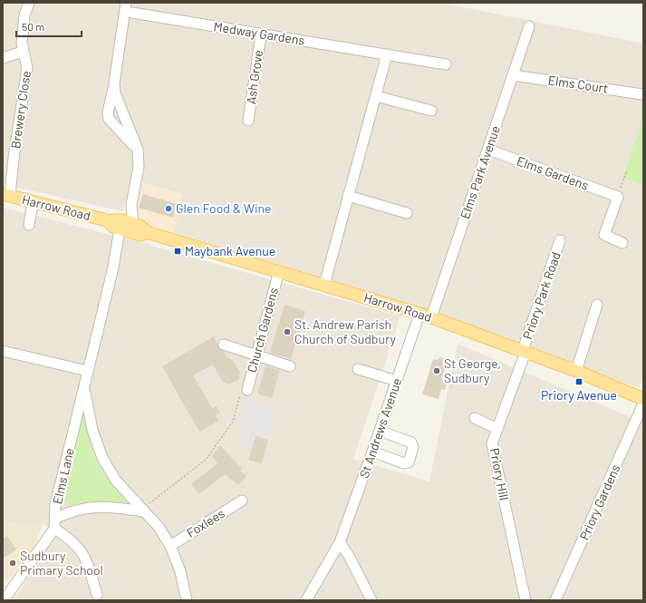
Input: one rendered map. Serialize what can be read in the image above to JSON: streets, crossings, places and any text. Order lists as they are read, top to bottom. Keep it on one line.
{"streets":{"main road":["Harrow Road"],"street":["Medway Gardens","Ash Grove","Elms Court","Brewery Close","Elms Park Avenue","Elms Gardens","Priory Park Road","Church Gardens","St Andrews Avenue","Priory Hill","Elms Lane","Priory Gardens","Foxlees"]},"crossings":[["Medway Gardens","Ash Grove"],["Elms Court","Elms Park Avenue"],["Brewery Close","Harrow Road"],["Elms Park Avenue","Elms Gardens"],["Elms Park Avenue","Harrow Road"],["Harrow Road","Priory Park Road"],["Harrow Road","Church Gardens"],["Harrow Road","St Andrews Avenue"],["Harrow Road","Priory Hill"],["Harrow Road","Elms Lane"],["Priory Park Road","Priory Hill"],["Elms Lane","Foxlees"]],"places":{"other":["Glen Food & Wine","St. Andrew Parish Church of Sudbury","St George, Sudbury","Sudbury Primary School"],"transit":["Maybank Avenue","Priory Avenue"]},"scale_bar":"50 m"}
